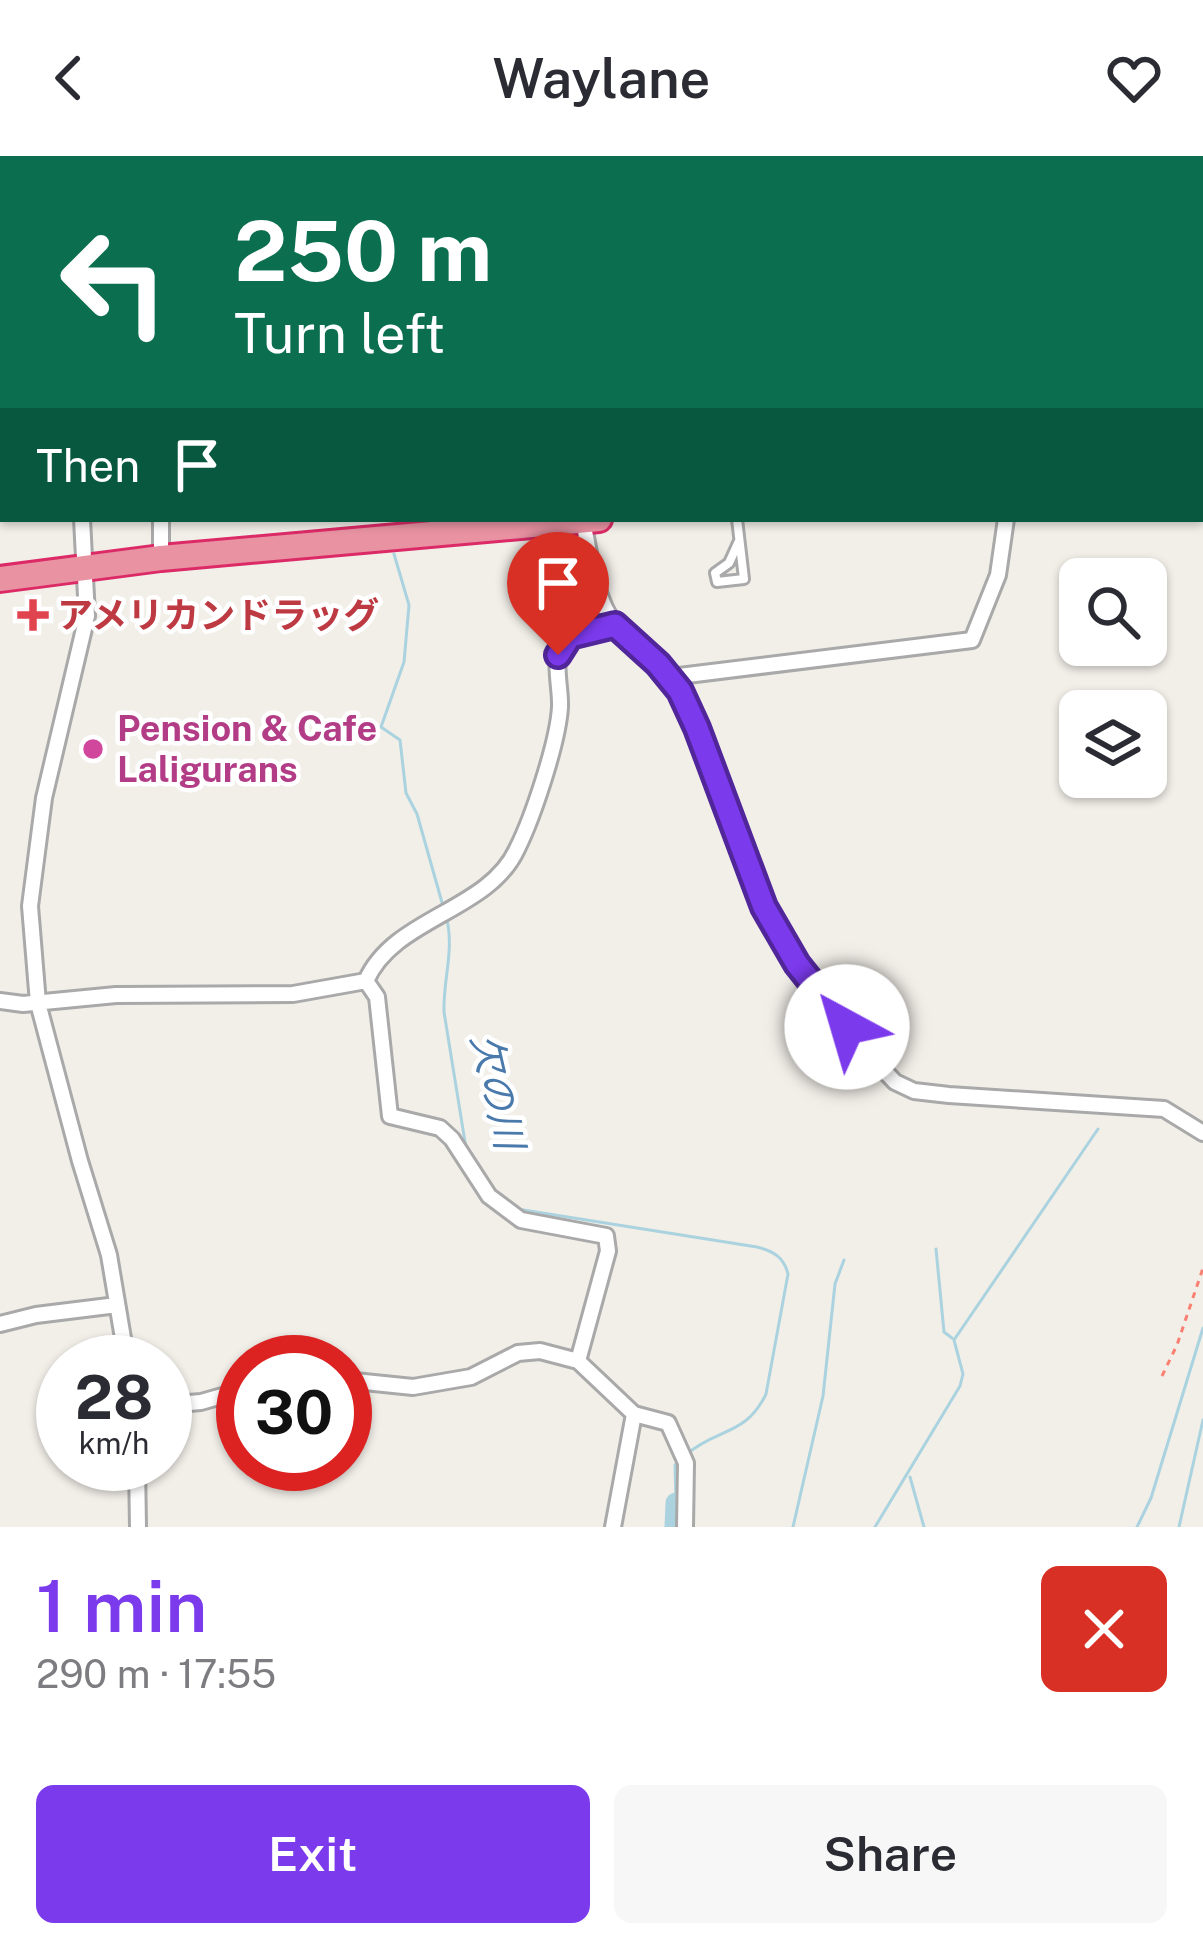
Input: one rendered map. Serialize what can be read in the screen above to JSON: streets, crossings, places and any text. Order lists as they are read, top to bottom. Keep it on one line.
{"water":["欠の川"],"places":{"health":["アメリカンドラッグ"],"other":["Pension & Cafe Laligurans"]},"page":{"header":"Waylane","turn":["250 m","Turn left"],"then":"Then","speed":"28 km/h","limit":"30","heading":["1 min","290 m · 17:55"],"buttons":["Exit","Share"]}}
